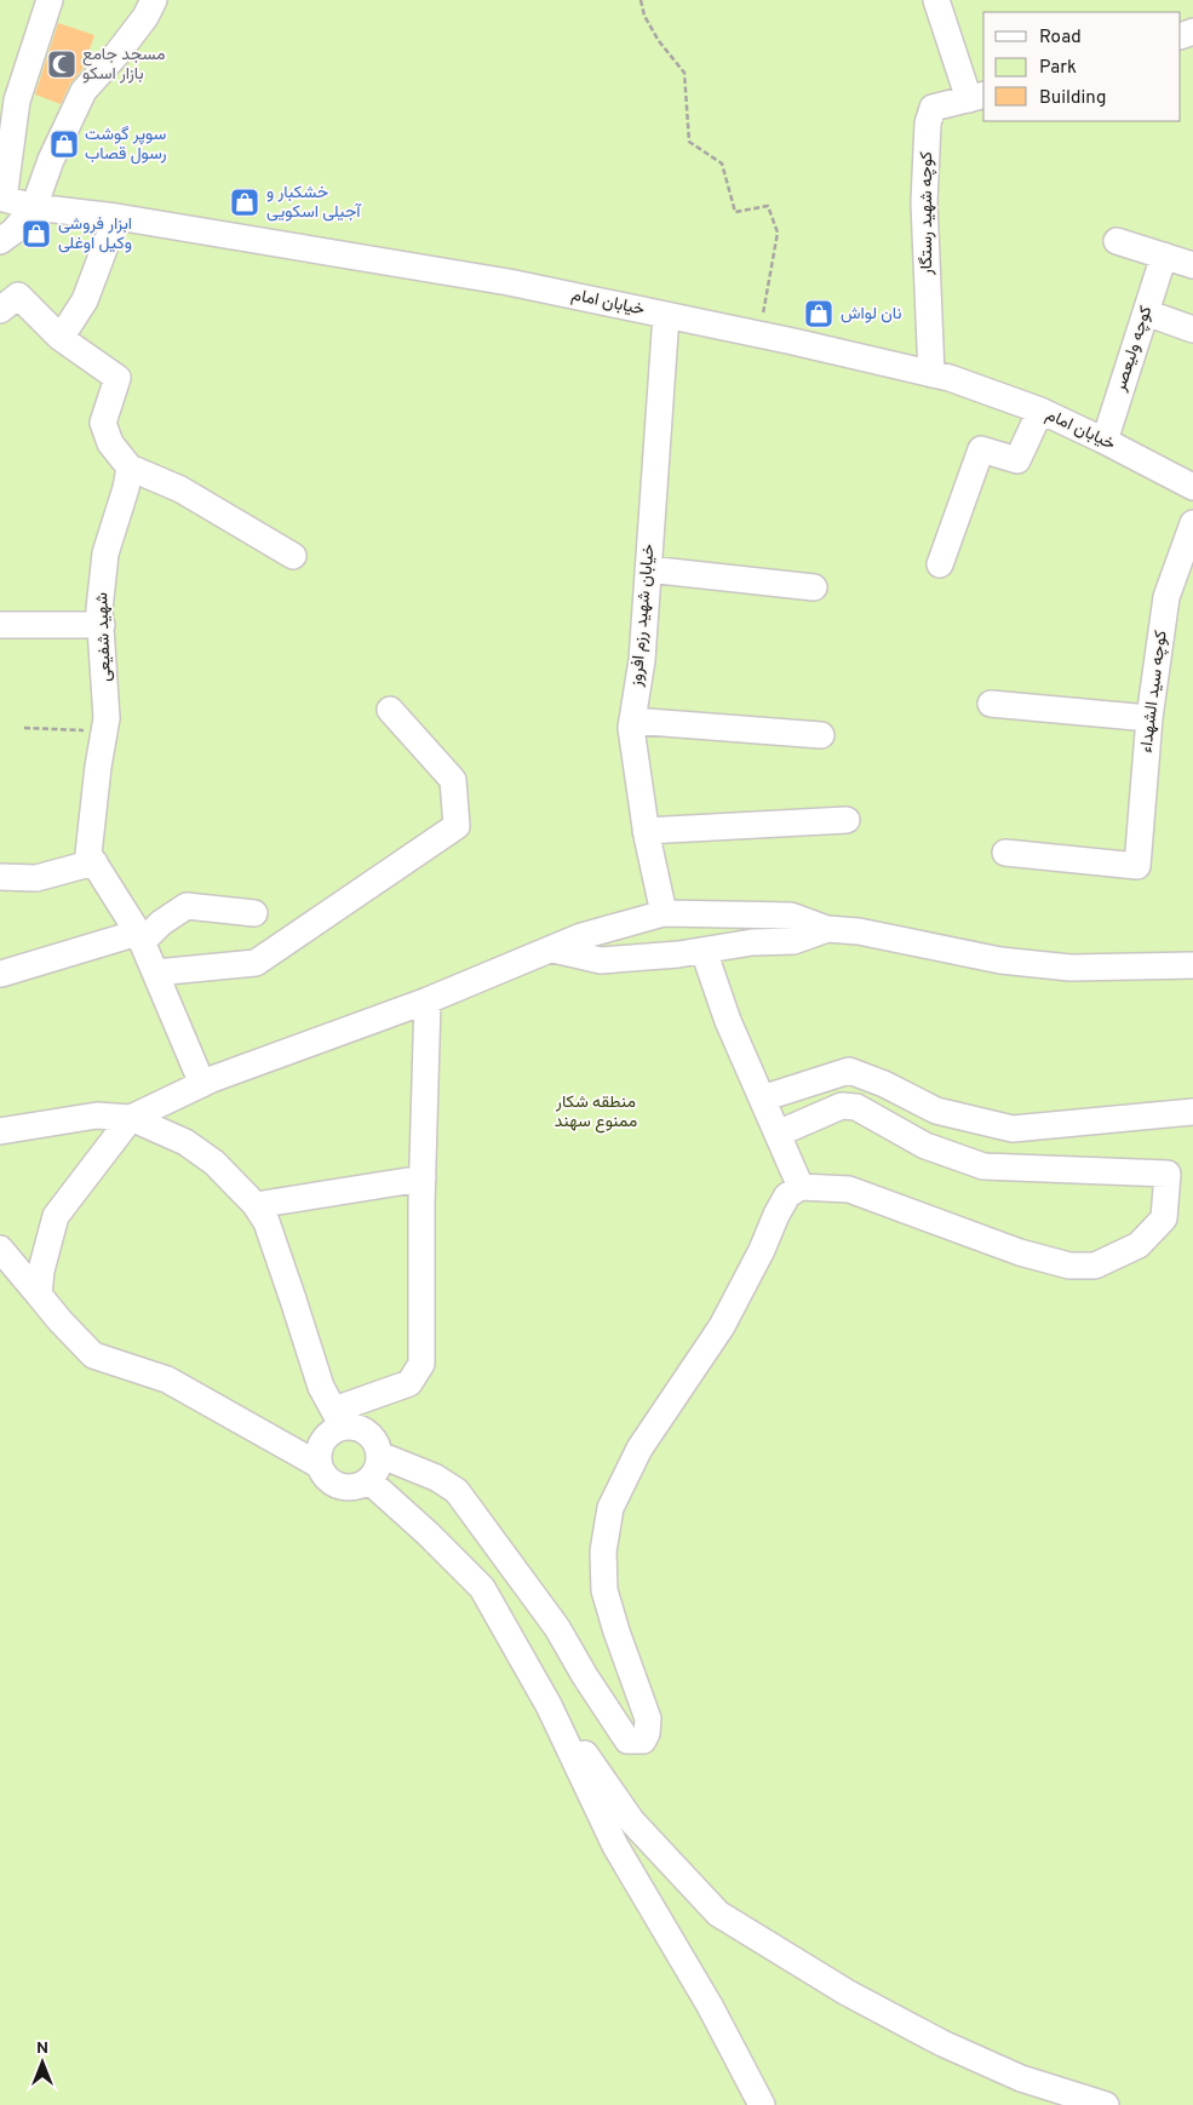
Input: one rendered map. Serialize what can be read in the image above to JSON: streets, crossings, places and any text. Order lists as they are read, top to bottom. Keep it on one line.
{"streets":{"street":["کوچه شهید رستگار","خیابان امام","کوچه ولیعصر","خیابان شهید رزم افروز","شهید شفیعی","کوچه سید الشهداء"]},"crossings":[["کوچه شهید رستگار","خیابان امام"],["خیابان امام","کوچه ولیعصر"],["خیابان امام","خیابان شهید رزم افروز"]],"parks":["منطقه شکار ممنوع سهند"],"places":{"mosque":["مسجد جامع بازار اسکو"],"shop":["سوپر گوشت رسول قصاب","خشکبار و آجیلی اسکویی","ابزار فروشی وکیل اوغلی","نان لواش"]},"legend":["Road","Park","Building"],"north":"top"}
